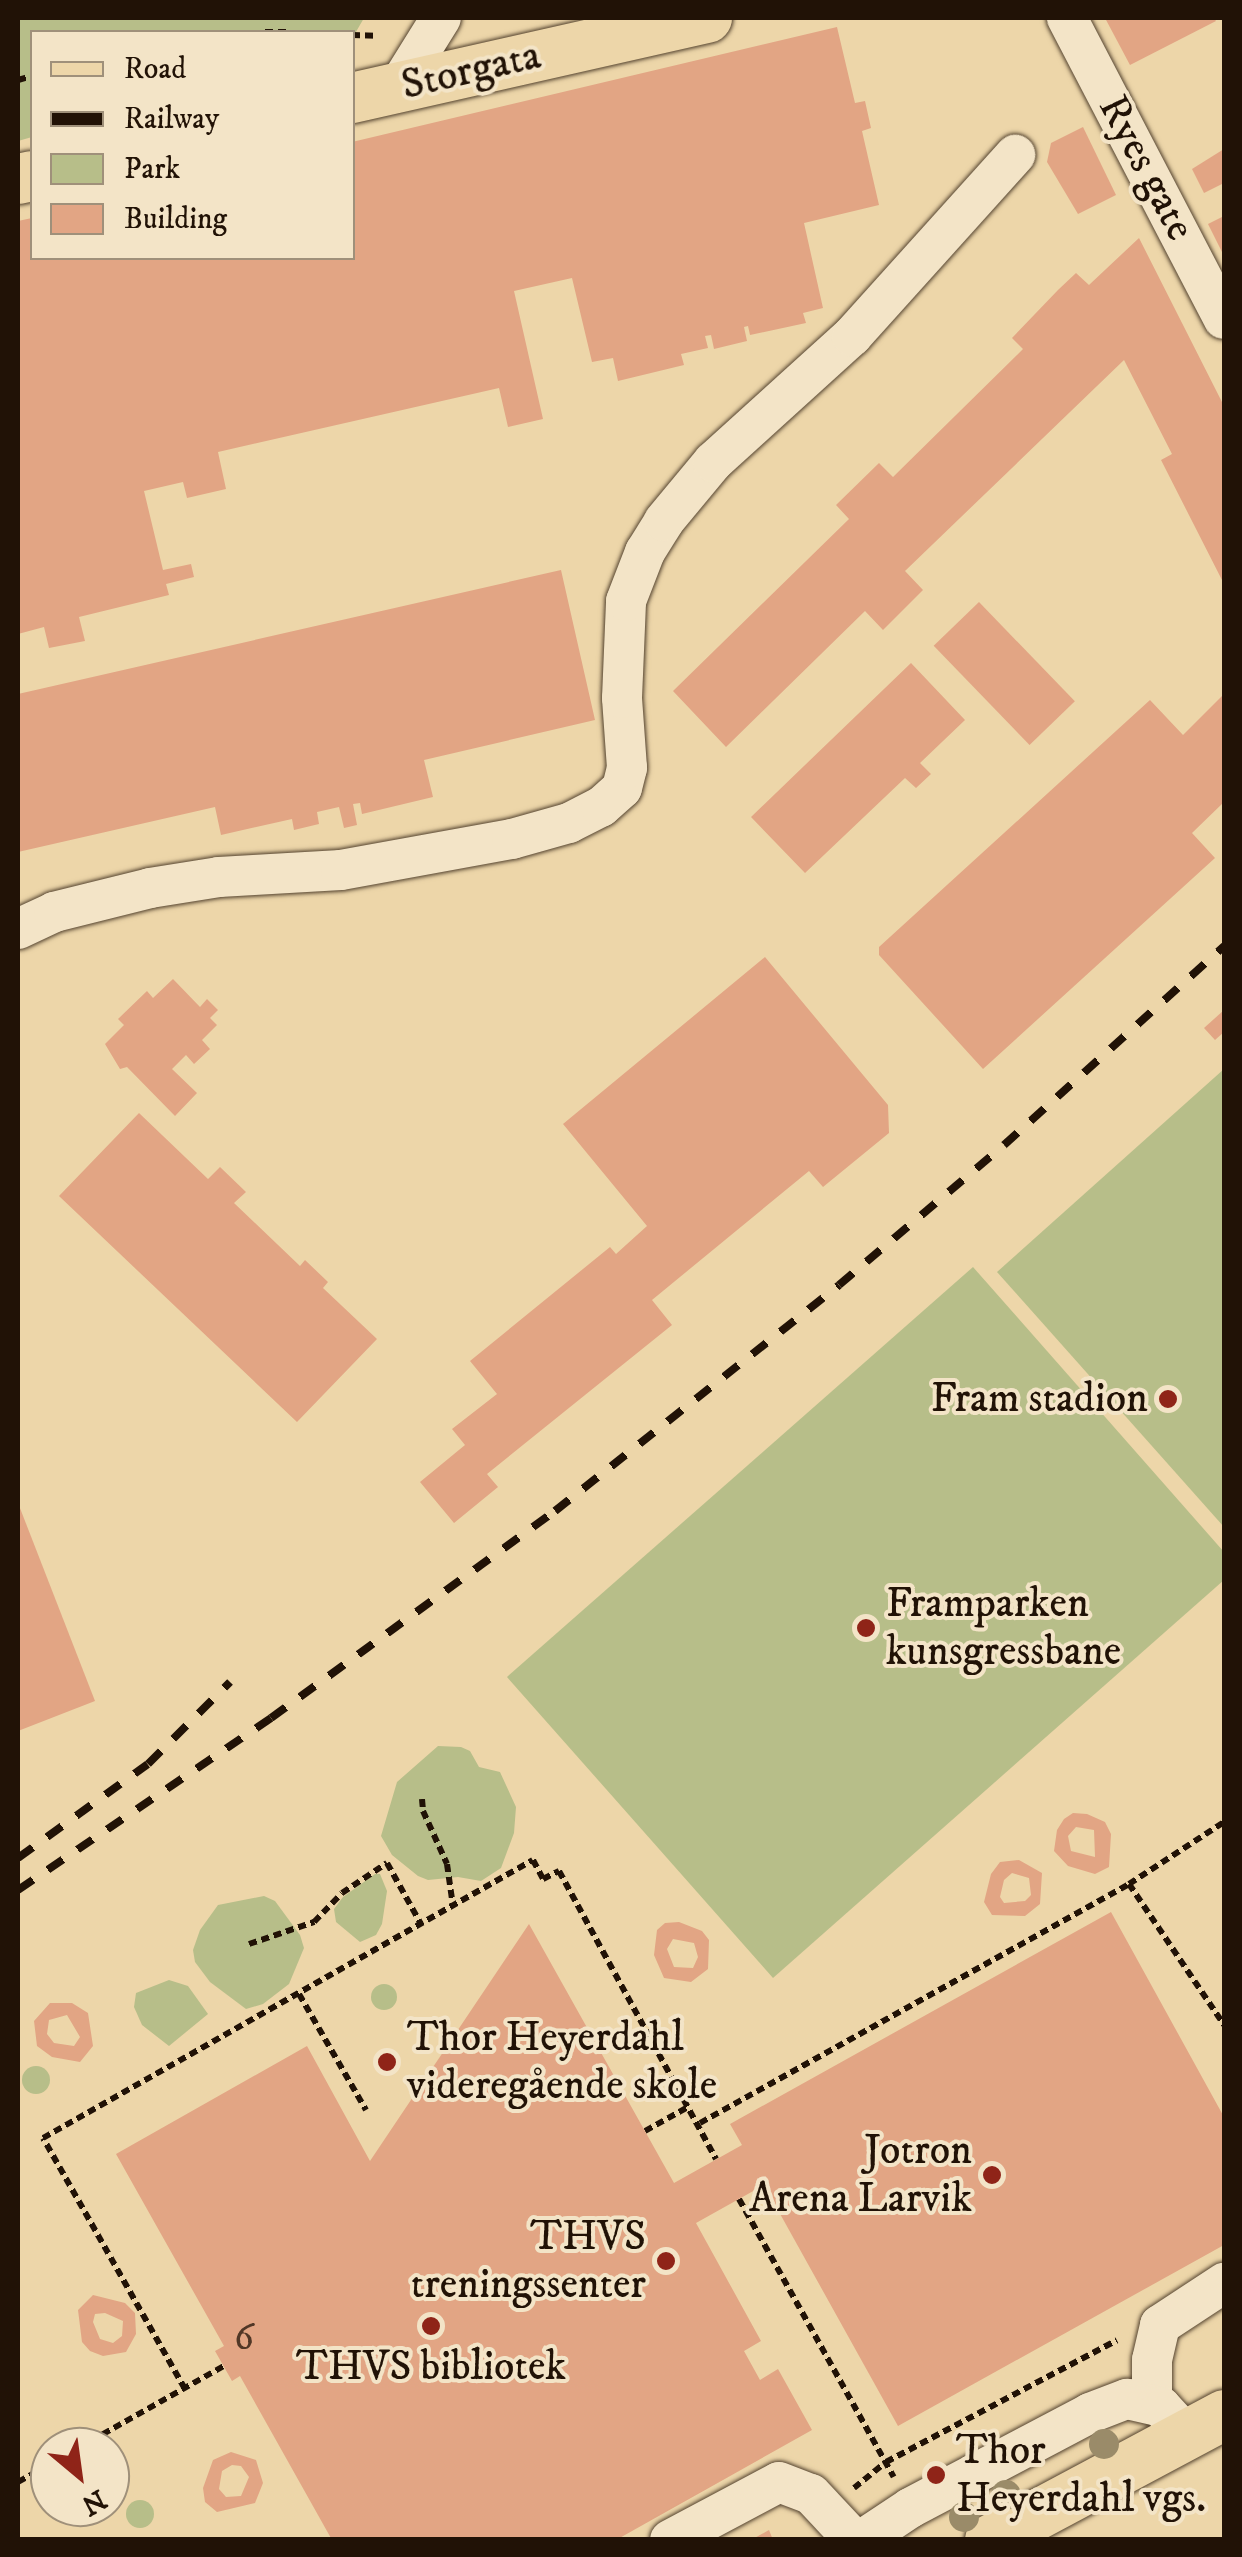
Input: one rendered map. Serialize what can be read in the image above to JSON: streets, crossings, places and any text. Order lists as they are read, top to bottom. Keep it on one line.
{"streets":{"main road":["Storgata"],"street":["Ryes gate"]},"places":["Fram stadion","Framparken kunsgressbane","Thor Heyerdahl videregående skole","Jotron Arena Larvik","THVS treningssenter","THVS bibliotek","Thor Heyerdahl vgs."],"house_numbers":["6"],"legend":["Road","Railway","Park","Building"],"north":"bottom right"}
